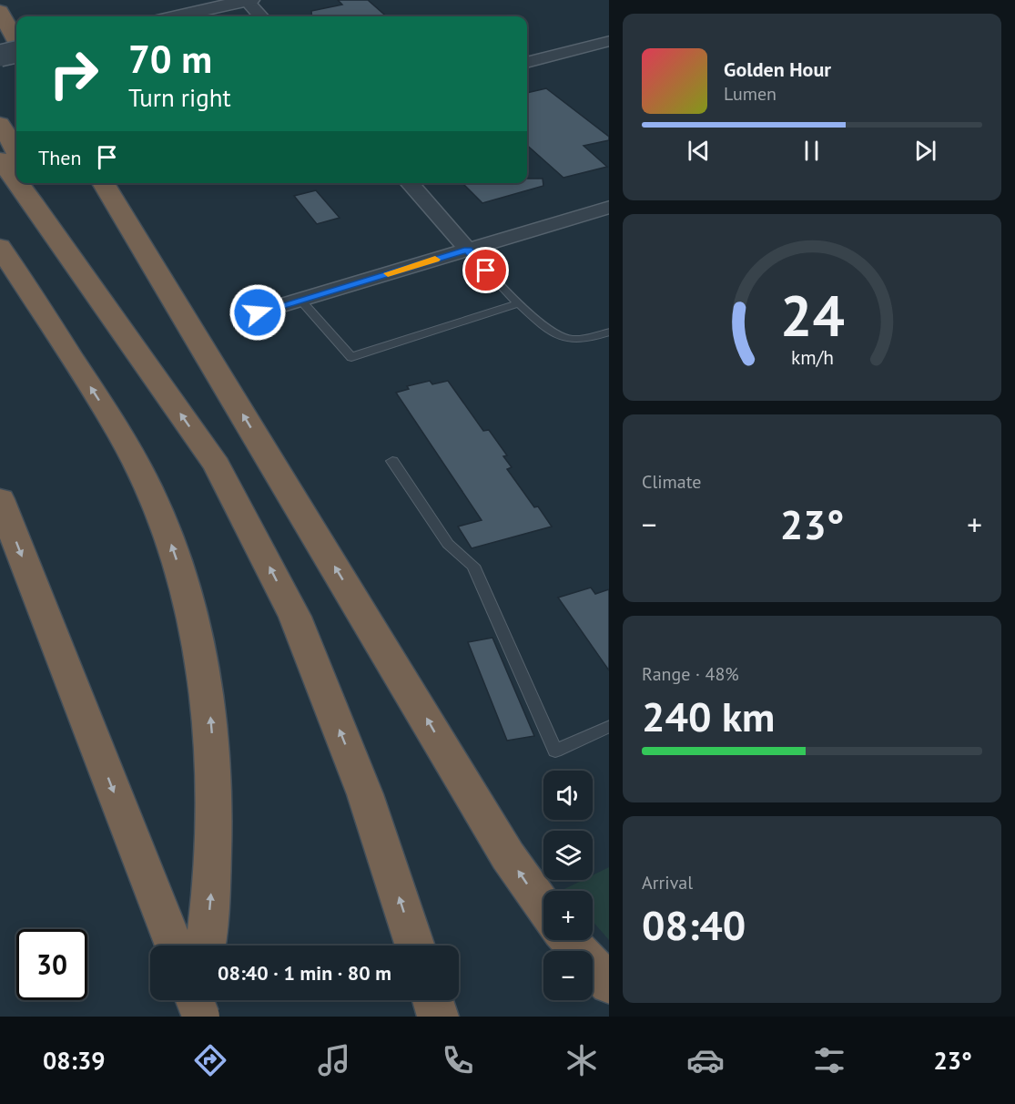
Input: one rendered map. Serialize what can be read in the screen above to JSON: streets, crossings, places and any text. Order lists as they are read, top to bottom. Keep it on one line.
{"page":{"turn":["70 m","Turn right"],"song":["Golden Hour","Lumen"],"then":"Then","tile":["Climate",["Range · 48%","240 km"],["Arrival","08:40"]],"heat":["−","23°","+"],"map_buttons":["+","−"],"limit":"30","trip":"08:40 · 1 min · 80 m","tabs":["08:39","23°"],"gauge":["24","km/h"]}}
